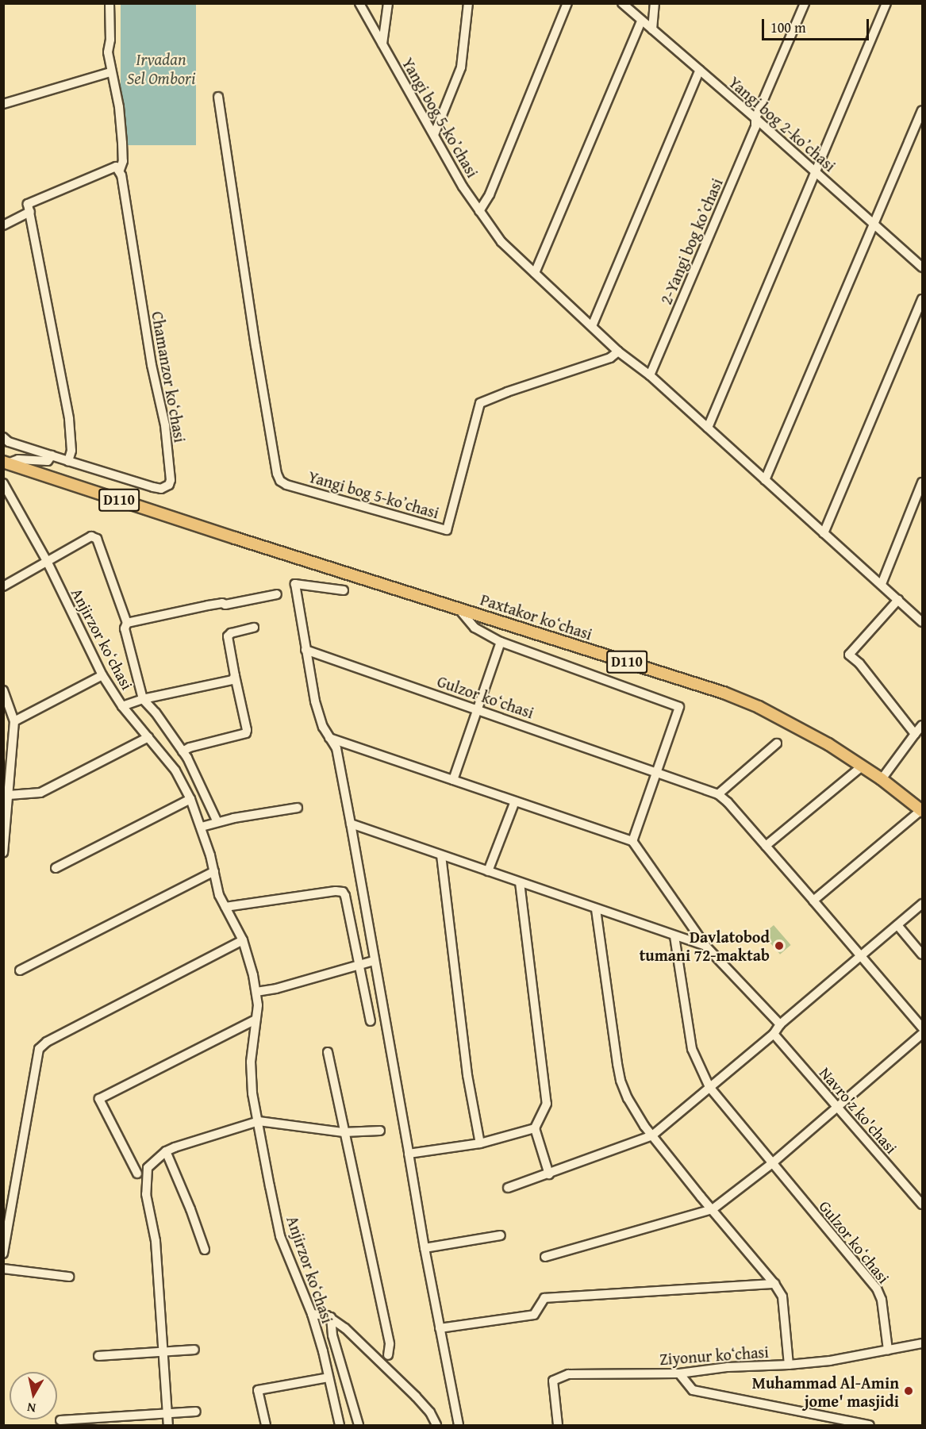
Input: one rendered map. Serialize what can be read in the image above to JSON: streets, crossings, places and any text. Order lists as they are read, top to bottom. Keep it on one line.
{"streets":{"main road":["D110","Paxtakor koʻchasi"],"street":["Yangi bog 5-koʼchasi","Yangi bog 2-koʼchasi","2-Yangi bog koʼchasi","Chamanzor koʻchasi","Anjirzor koʻchasi","Gulzor koʻchasi","Navro'z ko'chasi","Ziyonur koʻchasi"]},"crossings":[["Yangi bog 2-koʼchasi","2-Yangi bog koʼchasi"],["Gulzor koʻchasi","Ziyonur koʻchasi"]],"water":["Irvadan Sel Ombori"],"places":["Davlatobod tumani 72-maktab","Muhammad Al-Amin jome' masjidi"],"scale_bar":"100 m","north":"bottom"}
